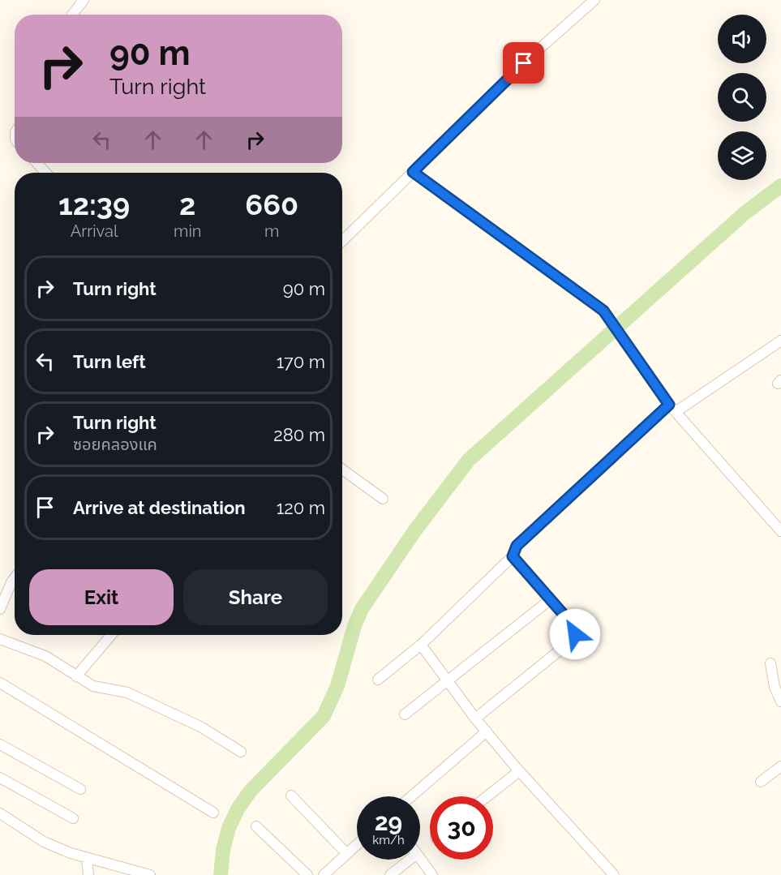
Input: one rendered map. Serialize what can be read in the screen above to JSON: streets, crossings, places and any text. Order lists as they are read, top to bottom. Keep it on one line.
{"page":{"turn":["90 m","Turn right"],"eta":["12:39","Arrival","2","min","660","m"],"list":[{"name":"Turn right","value":"90 m"},{"name":"Turn left","value":"170 m"},{"name":"Turn right","note":"ซอยคลองแค","value":"280 m"},{"name":"Arrive at destination","value":"120 m"}],"buttons":["Exit","Share"],"speed":"29 km/h","limit":"30"}}
